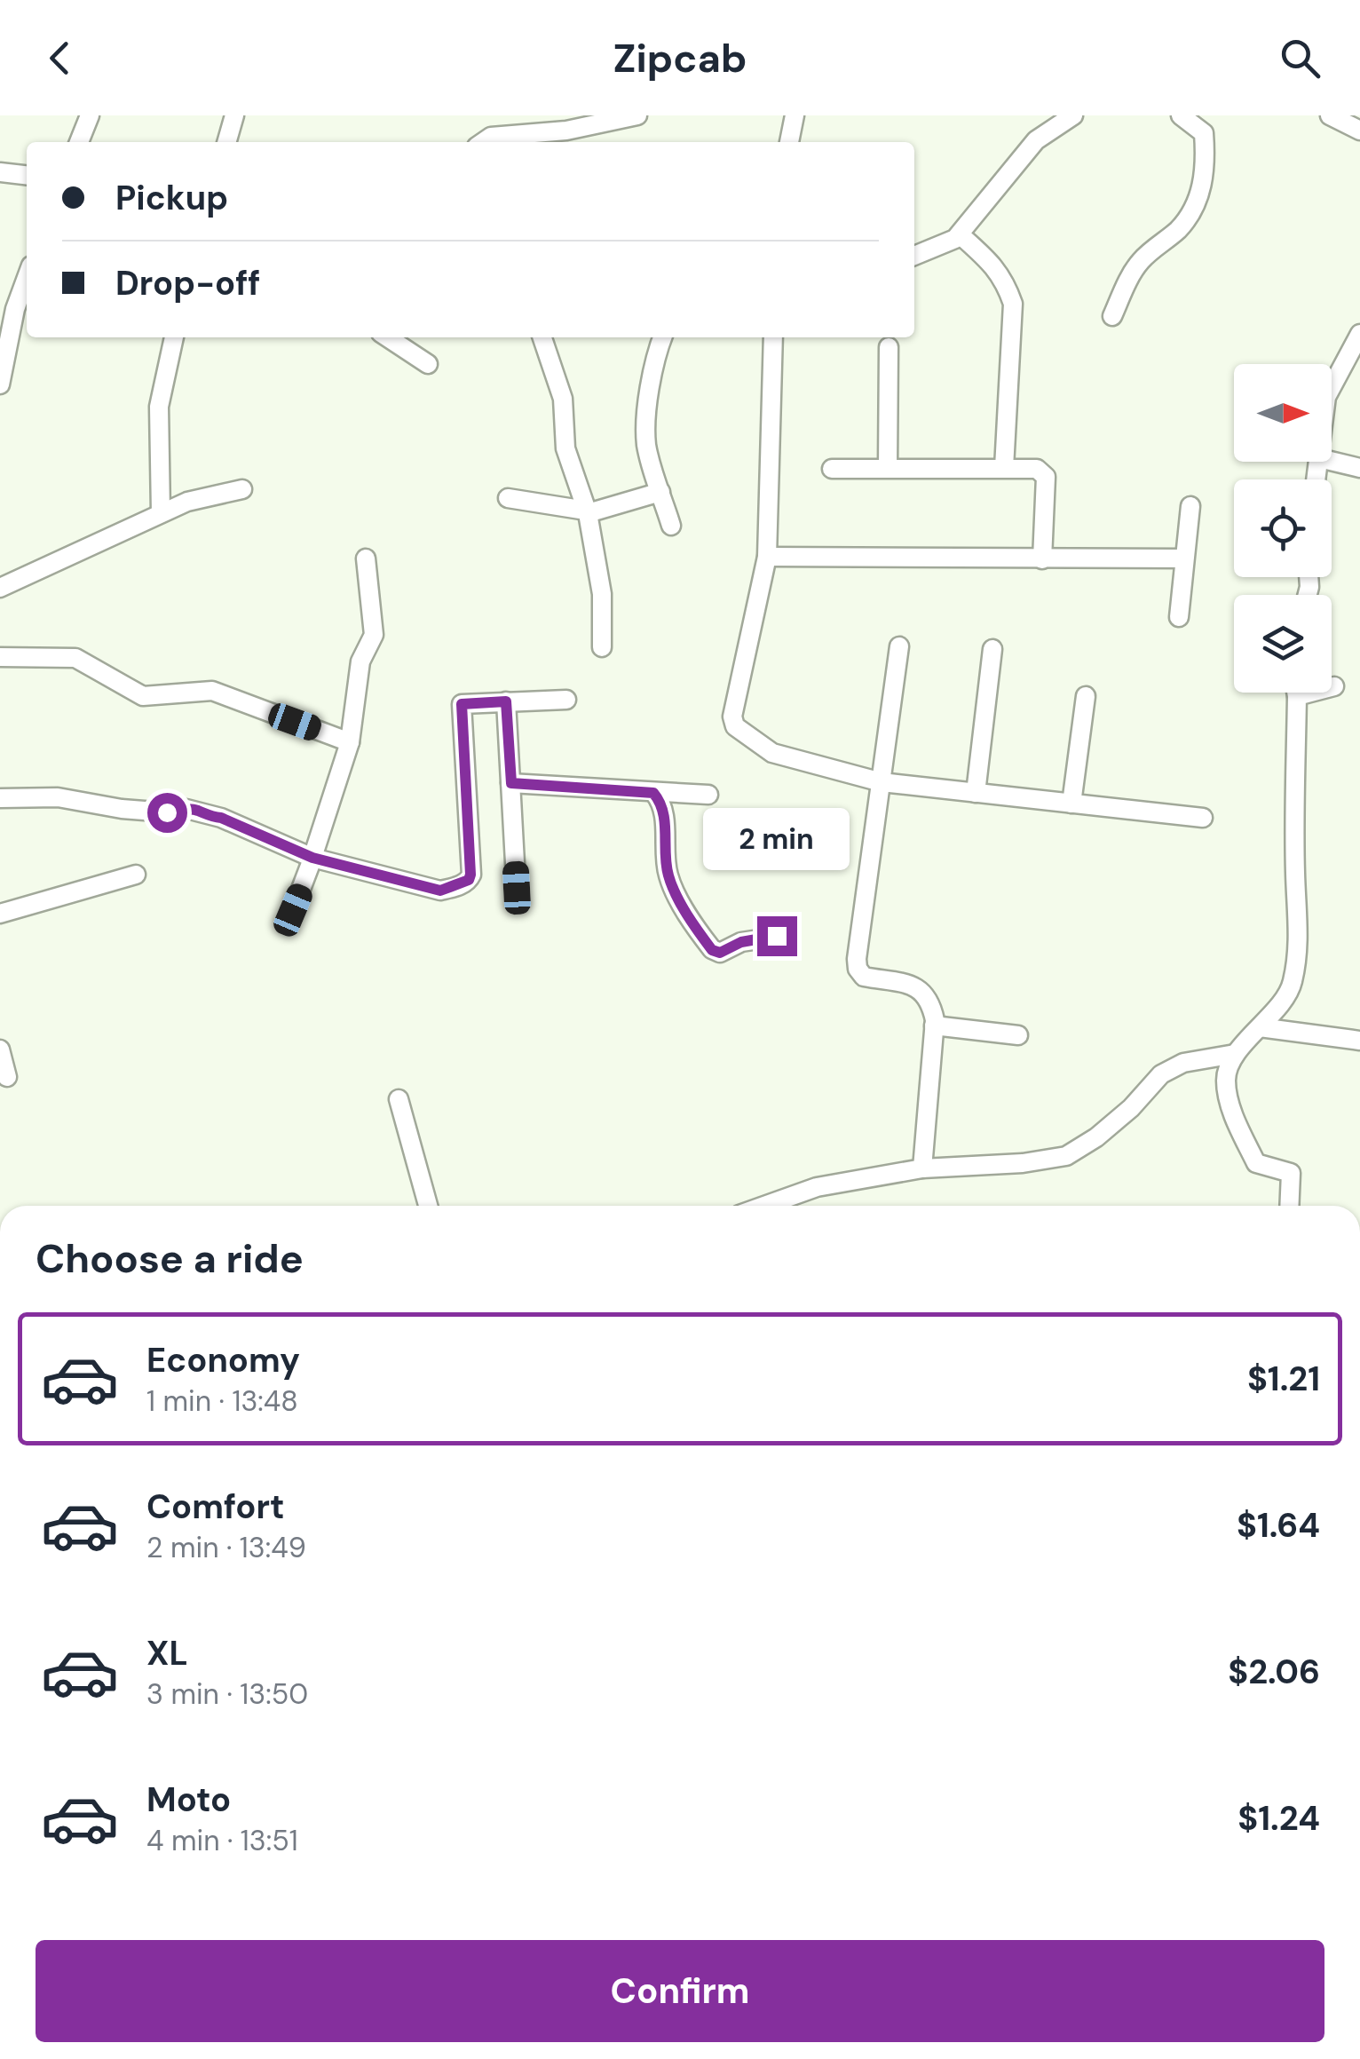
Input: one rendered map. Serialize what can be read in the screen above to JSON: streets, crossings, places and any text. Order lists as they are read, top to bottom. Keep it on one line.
{"north":"right","page":{"header":"Zipcab","banner":["Pickup","Drop-off"],"bubble":"2 min","heading":"Choose a ride","list":[{"name":"Economy","note":"1 min · 13:48","value":"$1.21"},{"name":"Comfort","note":"2 min · 13:49","value":"$1.64"},{"name":"XL","note":"3 min · 13:50","value":"$2.06"},{"name":"Moto","note":"4 min · 13:51","value":"$1.24"}],"buttons":"Confirm"}}
